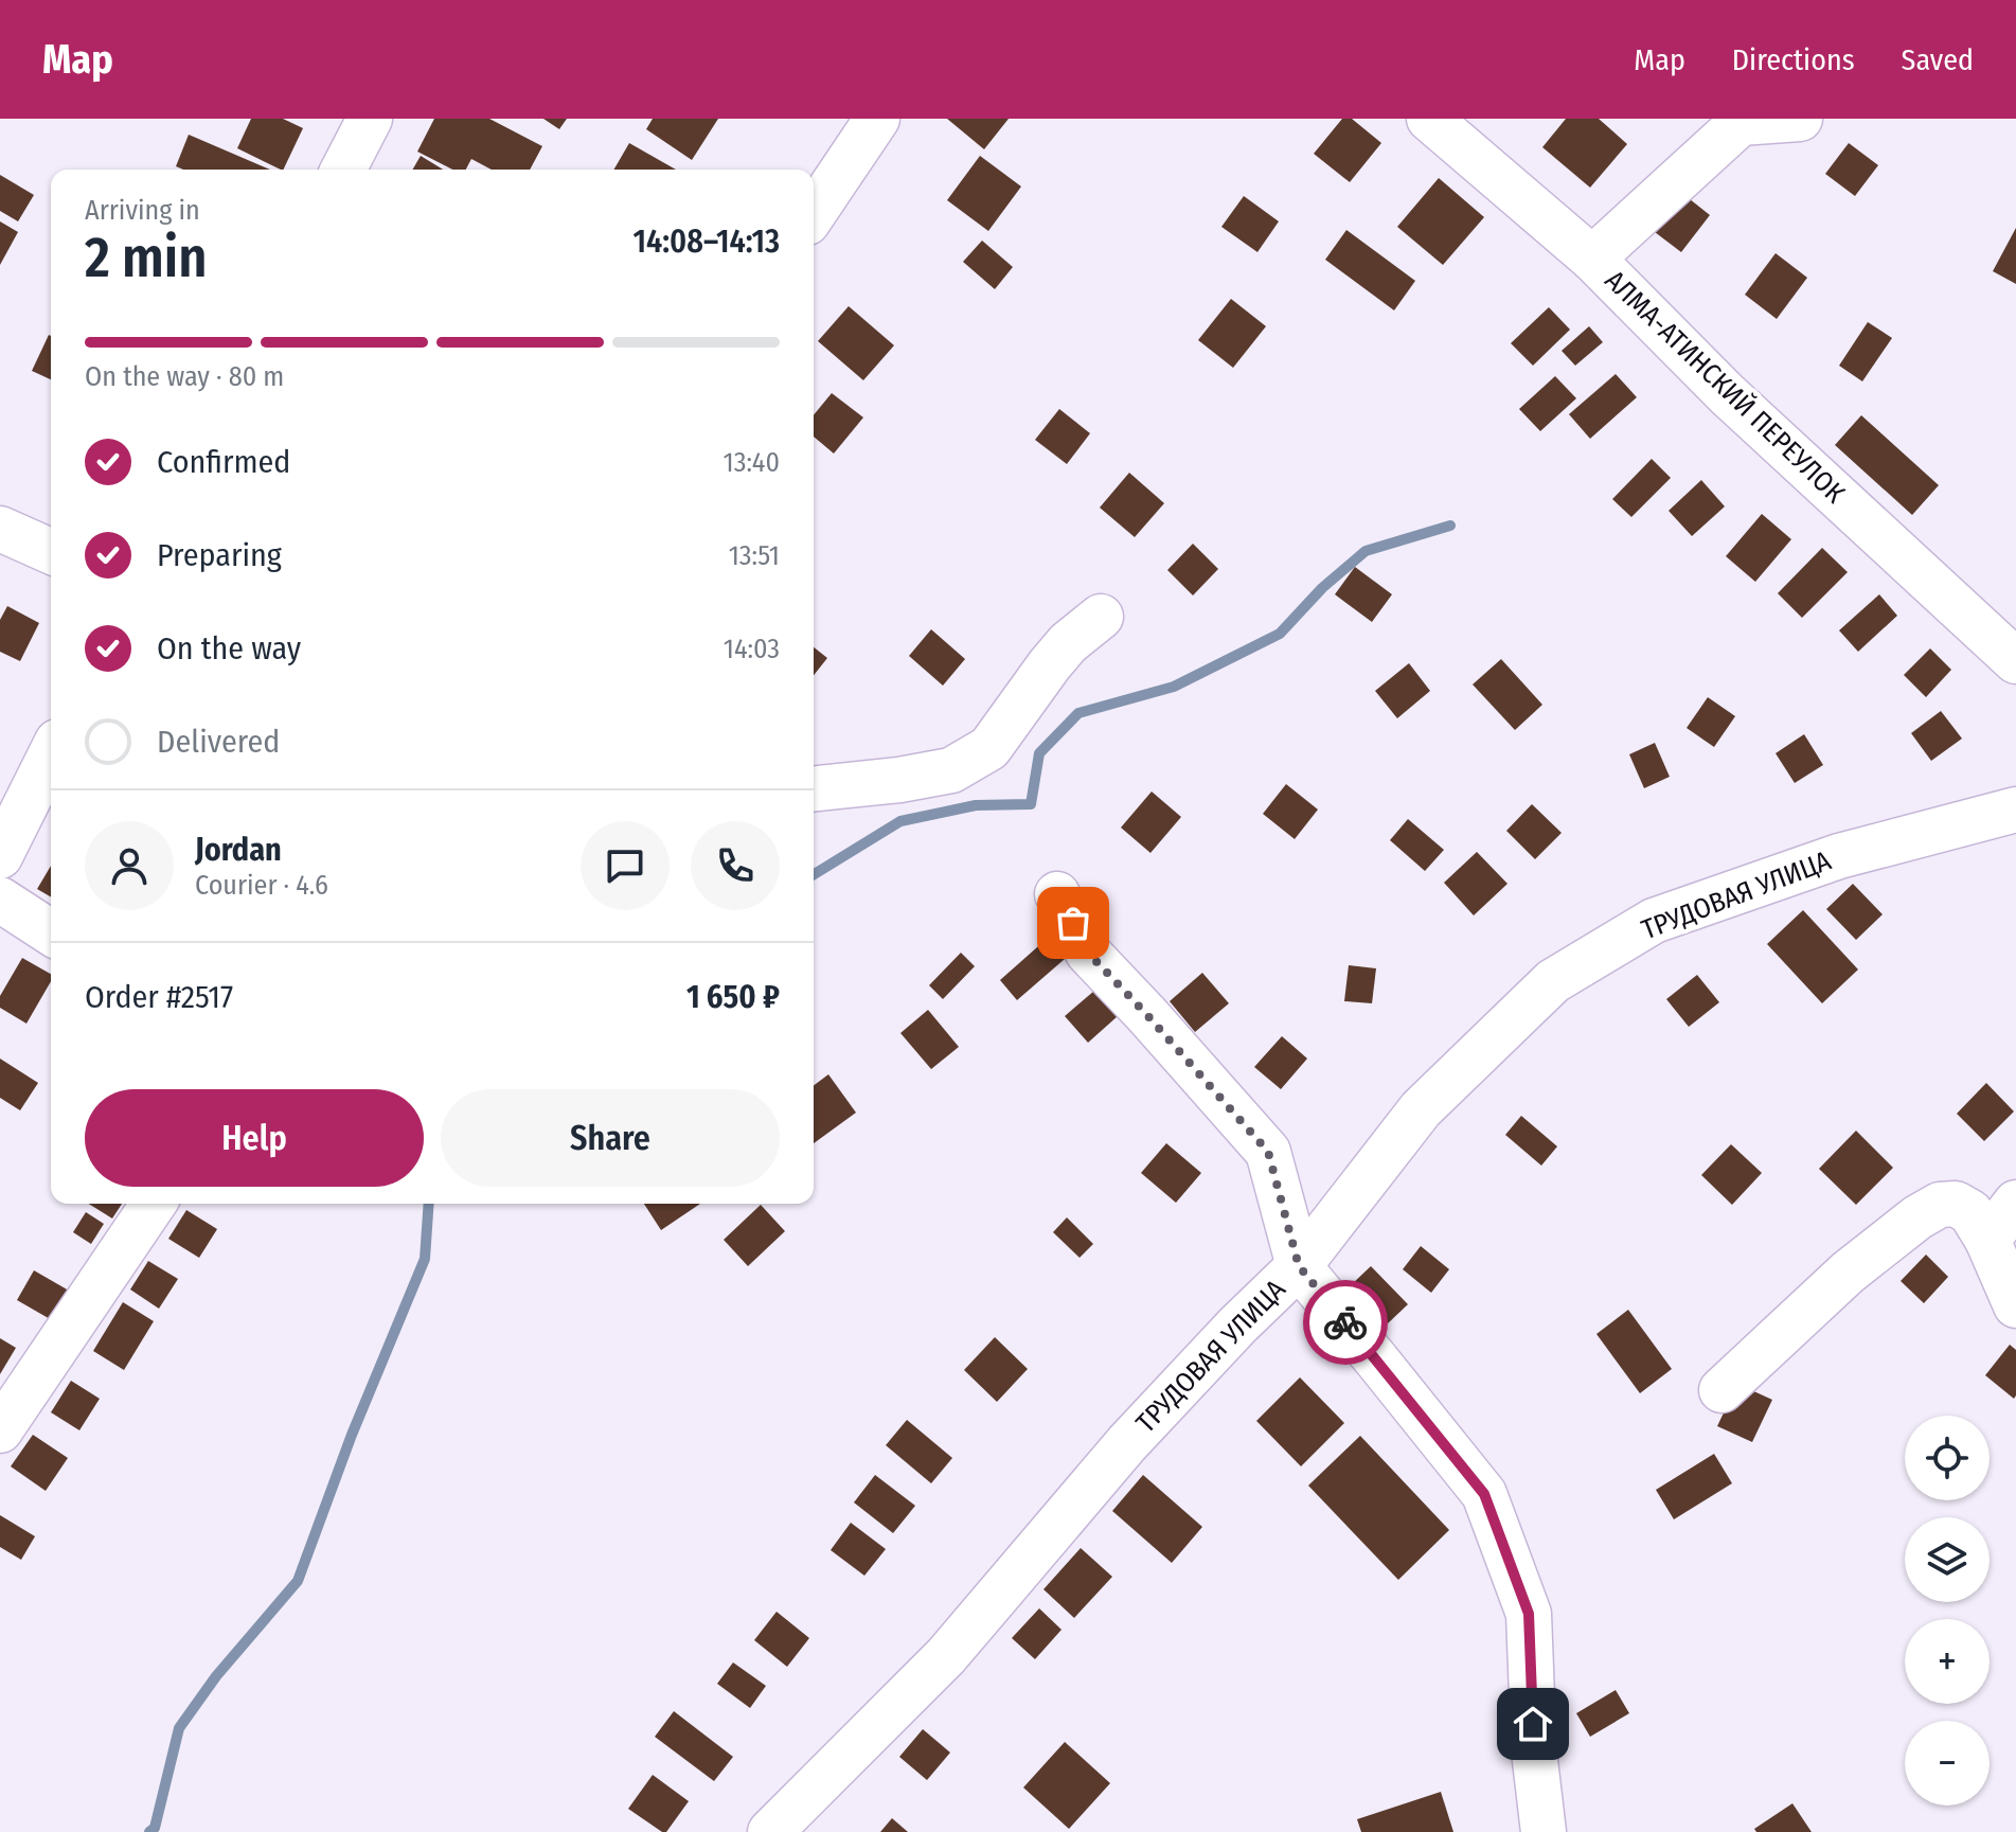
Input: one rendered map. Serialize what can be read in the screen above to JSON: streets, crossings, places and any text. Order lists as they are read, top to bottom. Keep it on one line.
{"streets":{"street":["АЛМА-АТИНСКИЙ ПЕРЕУЛОК","ТРУДОВАЯ УЛИЦА"]},"page":{"header":"Map","nav":["Map","Directions","Saved"],"heading":["2 min","Arriving in","14:08–14:13"],"panel":["Jordan","Courier · 4.6","Order #2517","1 650 ₽"],"bar":"On the way · 80 m","list":[["Confirmed","13:40"],["Preparing","13:51"],["On the way","14:03"],"Delivered"],"buttons":["Help","Share"],"map_buttons":["+","−"]}}
